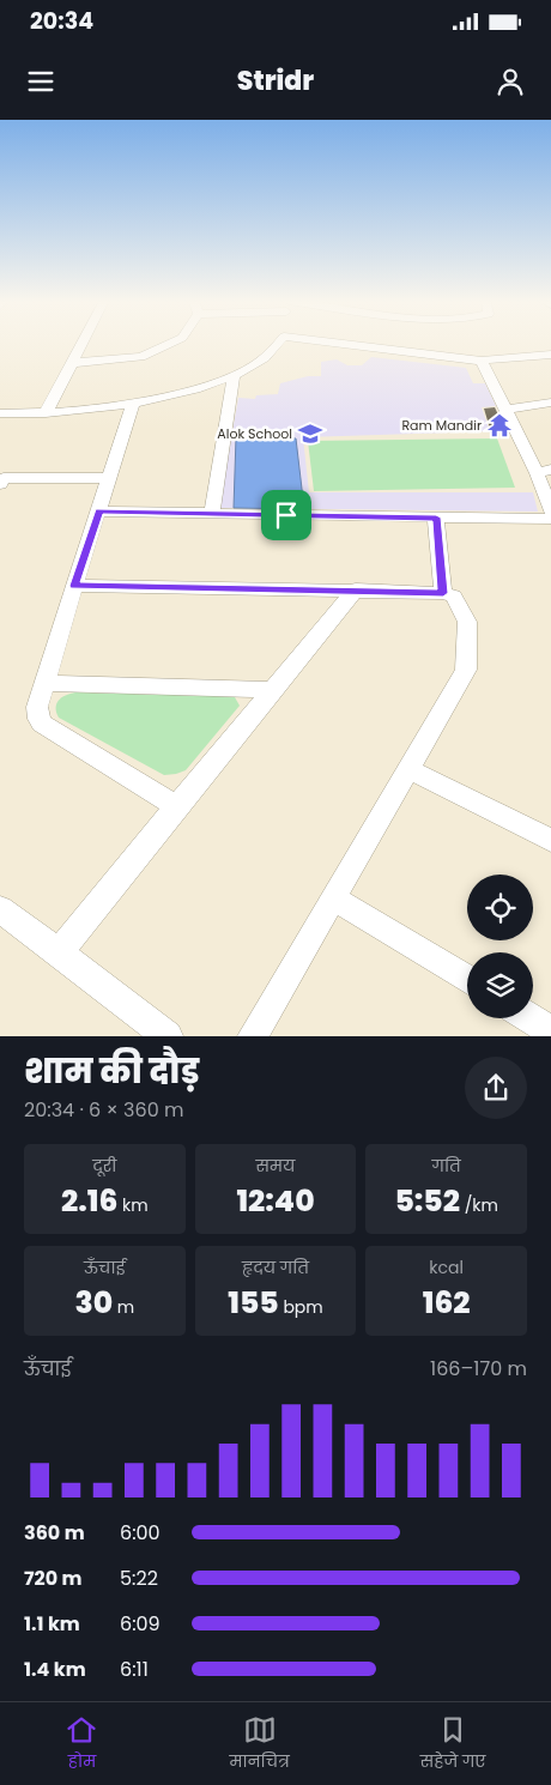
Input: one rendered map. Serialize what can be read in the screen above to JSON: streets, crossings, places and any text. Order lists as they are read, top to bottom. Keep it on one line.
{"places":{"temple":["Ram Mandir"],"school or university":["Alok School"]},"page":{"status":"20:34","header":"Stridr","heading":["शाम की दौड़","20:34 · 6 × 360 m"],"stats":[["दूरी","2.16 km"],["समय","12:40"],["गति","5:52 /km"],["ऊँचाई","30 m"],["हृदय गति","155 bpm"],["kcal","162"]],"chart":["ऊँचाई","166–170 m"],"list":[{"name":"360 m","note":"6:00"},{"name":"720 m","note":"5:22"},{"name":"1.1 km","note":"6:09"},{"name":"1.4 km","note":"6:11"}],"tabs":["होम","मानचित्र","सहेजे गए"]}}
